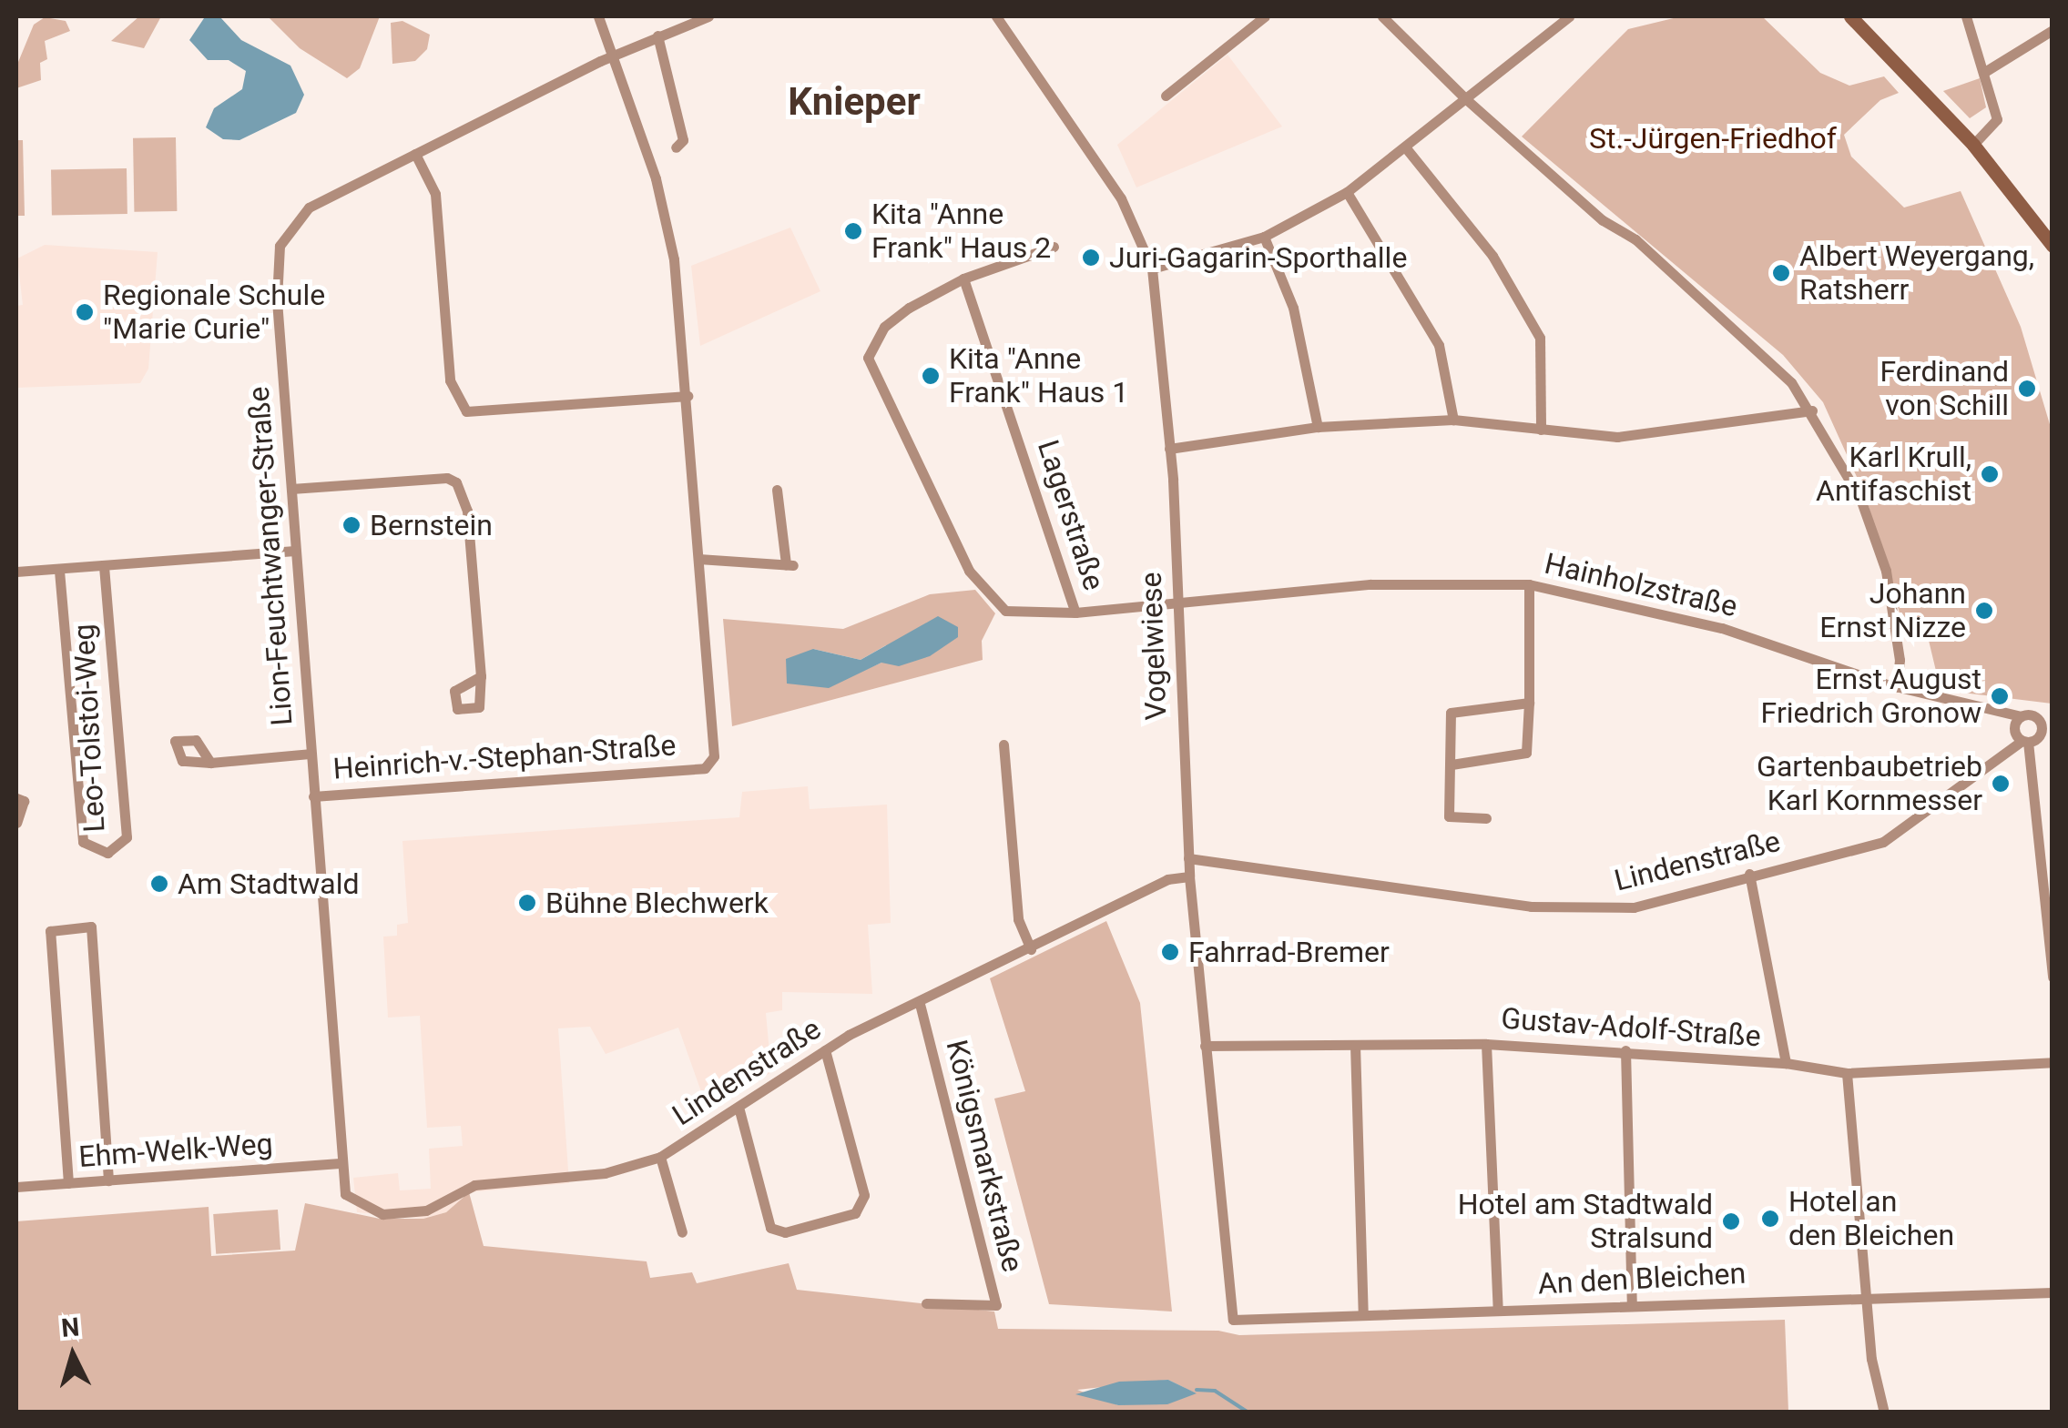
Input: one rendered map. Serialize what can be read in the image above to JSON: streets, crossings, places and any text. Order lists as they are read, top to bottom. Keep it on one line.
{"streets":{"street":["Lagerstraße","Lion-Feuchtwanger-Straße","Hainholzstraße","Vogelwiese","Leo-Tolstoi-Weg","Heinrich-v.-Stephan-Straße","Lindenstraße","Gustav-Adolf-Straße","Ehm-Welk-Weg","Königsmarkstraße","An den Bleichen"]},"crossings":[["Lagerstraße","Hainholzstraße"],["Lion-Feuchtwanger-Straße","Heinrich-v.-Stephan-Straße"],["Lion-Feuchtwanger-Straße","Lindenstraße"],["Lion-Feuchtwanger-Straße","Ehm-Welk-Weg"],["Hainholzstraße","Vogelwiese"],["Hainholzstraße","Lindenstraße"],["Vogelwiese","Lindenstraße"],["Vogelwiese","Gustav-Adolf-Straße"],["Vogelwiese","An den Bleichen"],["Lindenstraße","Ehm-Welk-Weg"],["Lindenstraße","Königsmarkstraße"]],"districts":["Knieper"],"parks":["St.-Jürgen-Friedhof"],"places":["Kita \"Anne Frank\" Haus 2","Juri-Gagarin-Sporthalle","Albert Weyergang, Ratsherr","Regionale Schule \"Marie Curie\"","Kita \"Anne Frank\" Haus 1","Ferdinand von Schill","Karl Krull, Antifaschist","Bernstein","Johann Ernst Nizze","Ernst August Friedrich Gronow","Gartenbaubetrieb Karl Kornmesser","Am Stadtwald","Bühne Blechwerk","Fahrrad-Bremer","Hotel an den Bleichen","Hotel am Stadtwald Stralsund"],"north":"top"}
